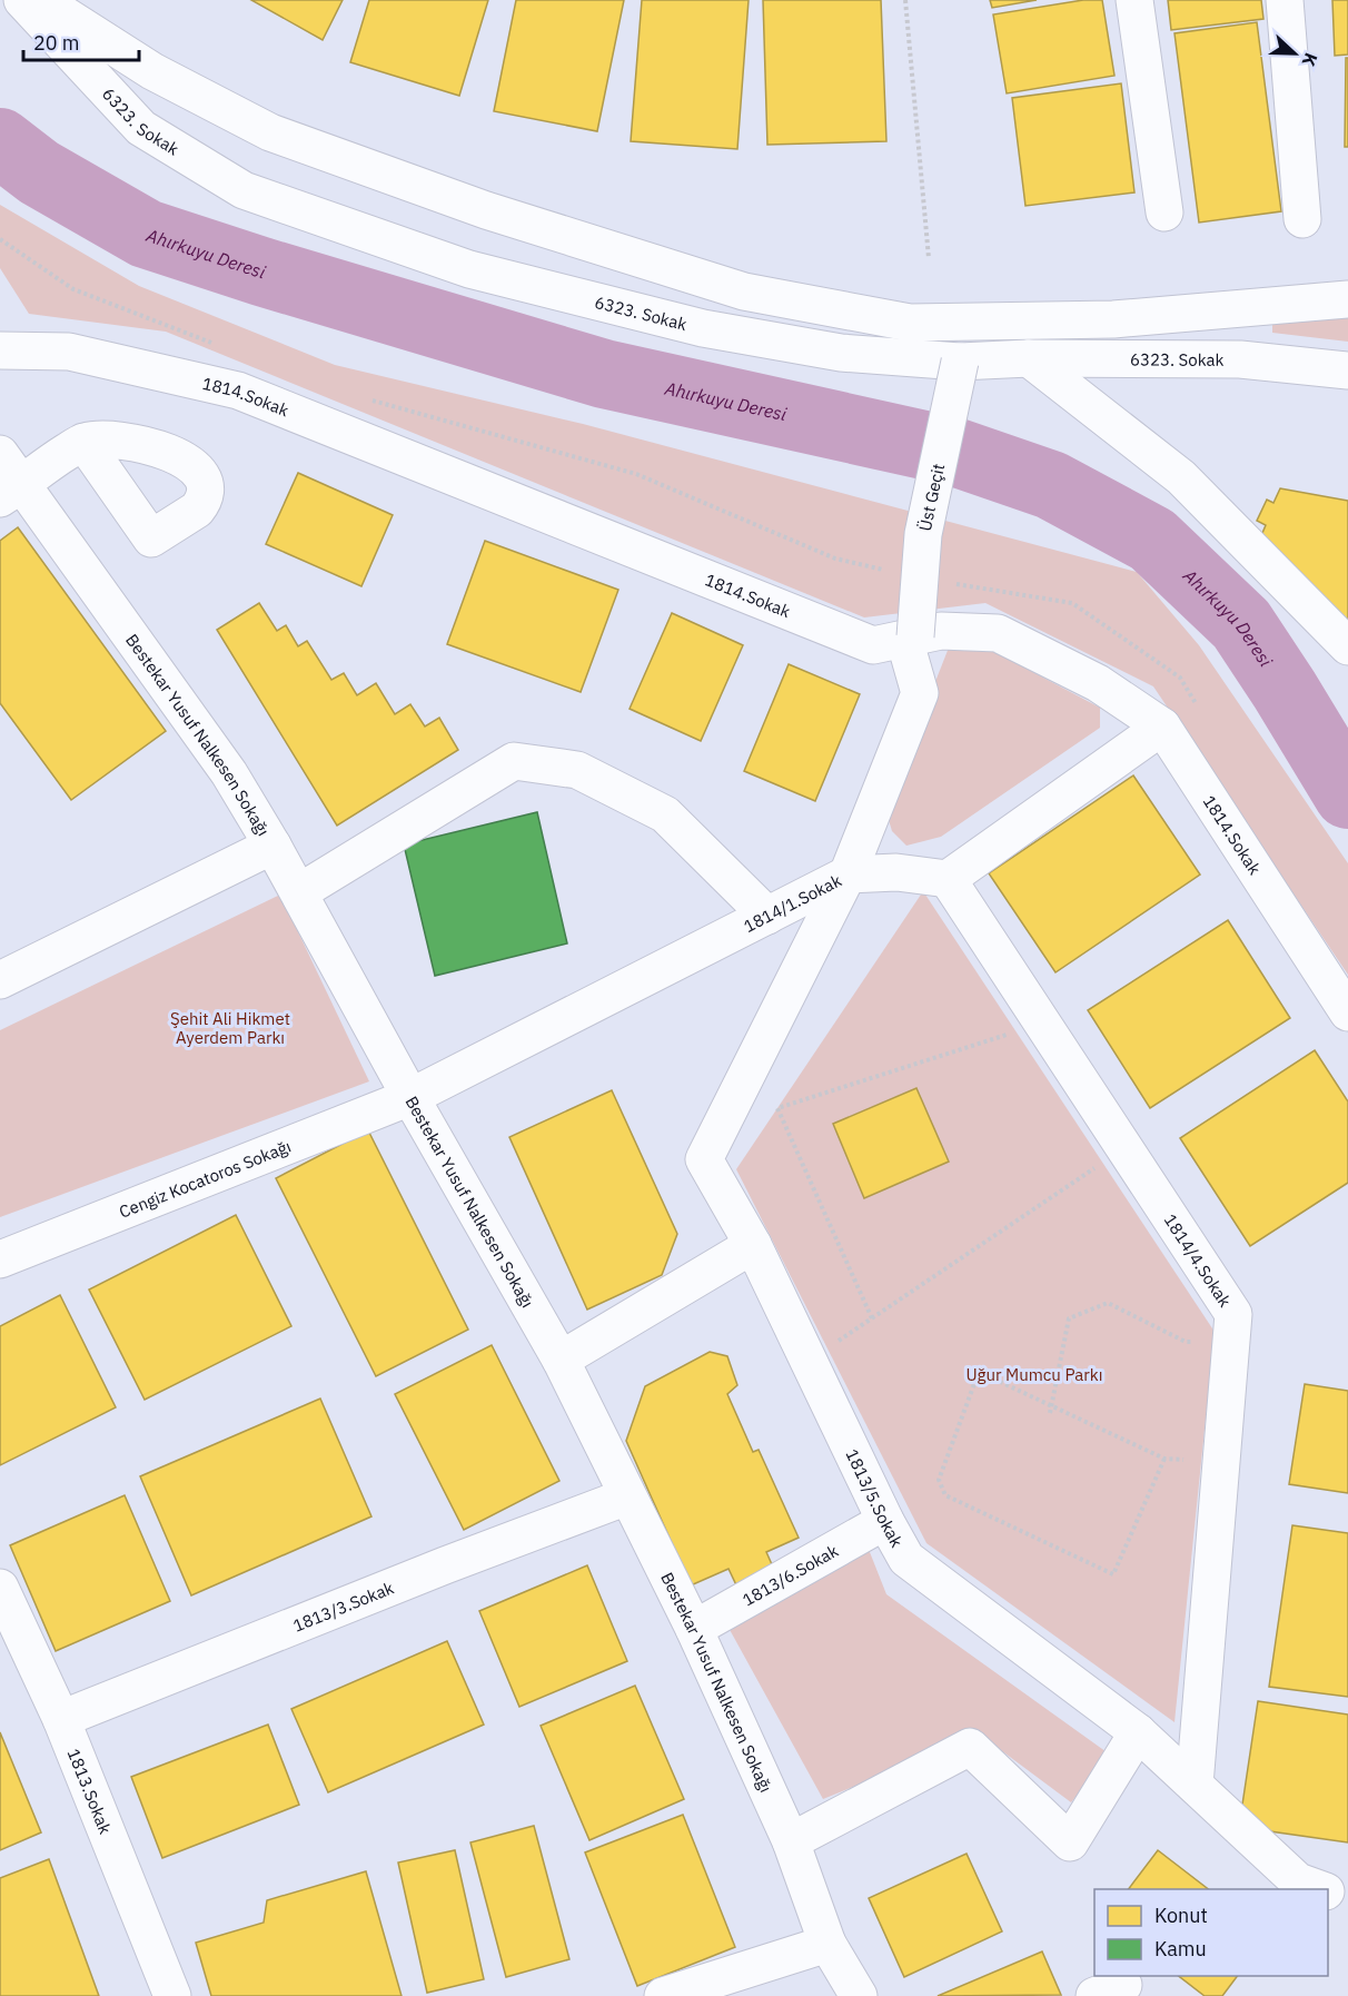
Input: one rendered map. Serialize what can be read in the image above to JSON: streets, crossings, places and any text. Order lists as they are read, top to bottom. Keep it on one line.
{"streets":{"street":["6323. Sokak","1814.Sokak","Üst Geçit","Bestekar Yusuf Nalkesen Sokağı","1814/1.Sokak","Cengiz Kocatoros Sokağı","1814/4.Sokak","1813/5.Sokak","1813/6.Sokak","1813/3.Sokak","1813.Sokak"]},"crossings":[["6323. Sokak","Üst Geçit"],["1814.Sokak","Üst Geçit"],["Bestekar Yusuf Nalkesen Sokağı","1814/1.Sokak"],["Bestekar Yusuf Nalkesen Sokağı","Cengiz Kocatoros Sokağı"],["Bestekar Yusuf Nalkesen Sokağı","1813/6.Sokak"],["Bestekar Yusuf Nalkesen Sokağı","1813/3.Sokak"],["1814/1.Sokak","Cengiz Kocatoros Sokağı"],["1814/1.Sokak","1814/4.Sokak"],["1814/1.Sokak","1813/5.Sokak"],["1814/4.Sokak","1813/5.Sokak"],["1813/5.Sokak","1813/6.Sokak"],["1813/3.Sokak","1813.Sokak"]],"water":["Ahırkuyu Deresi"],"parks":["Şehit Ali Hikmet Ayerdem Parkı","Uğur Mumcu Parkı"],"legend":["Konut","Kamu"],"scale_bar":"20 m","north":"right"}
